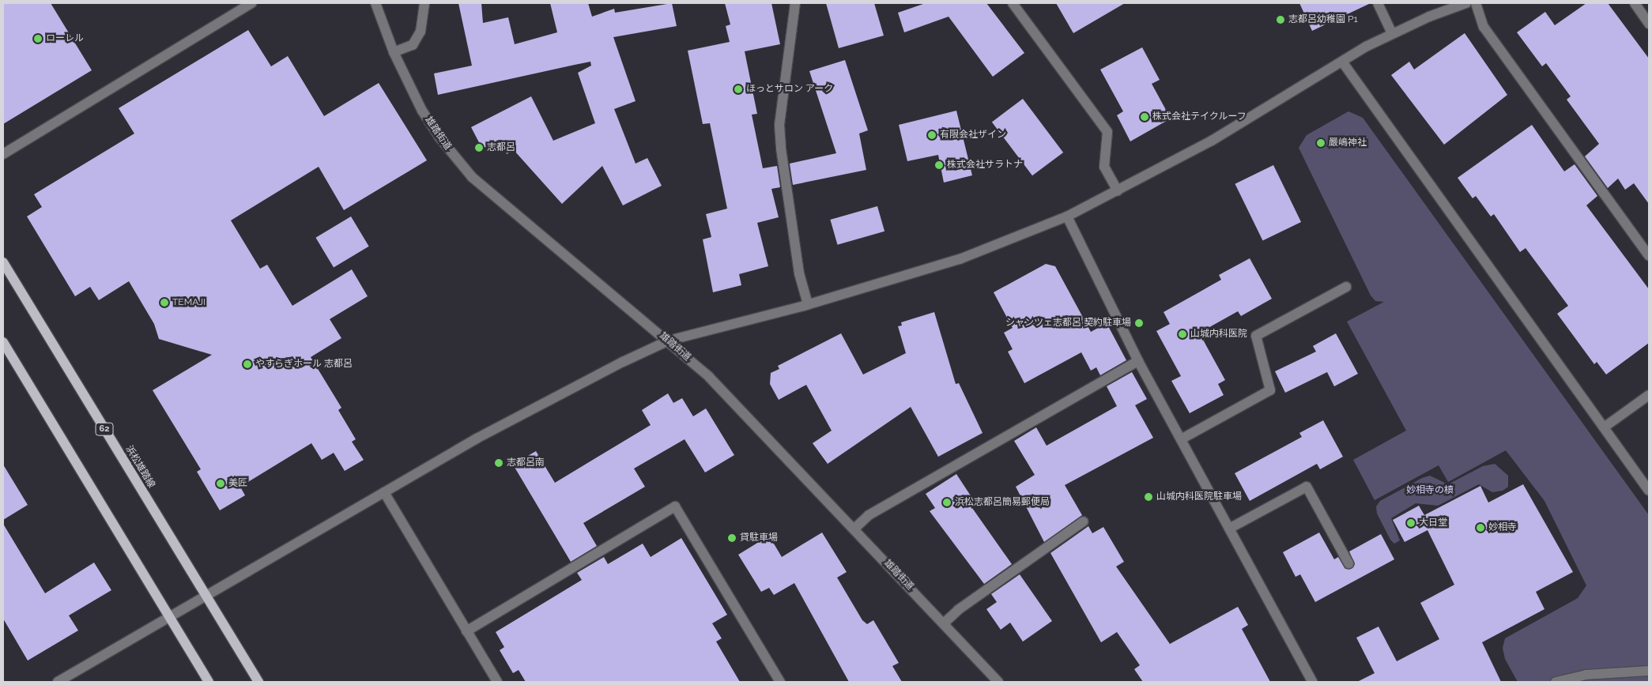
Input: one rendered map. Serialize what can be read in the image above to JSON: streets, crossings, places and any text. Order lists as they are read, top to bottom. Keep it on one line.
{"streets":{"main road":["62","浜松雄踏線"],"street":["雄踏街道"]},"parks":["妙相寺の槙"],"places":["志都呂幼稚園 P1","ローレル","ほっとサロン アーク","株式会社テイクルーフ","有限会社ザイン","嚴嶋神社","志都呂","株式会社サラトナ","TEMAJI","シャンツェ志都呂 契約駐車場","山城内科医院","やすらぎホール 志都呂","志都呂南","美匠","山城内科医院駐車場","浜松志都呂簡易郵便局","大日堂","妙相寺","貸駐車場"]}
